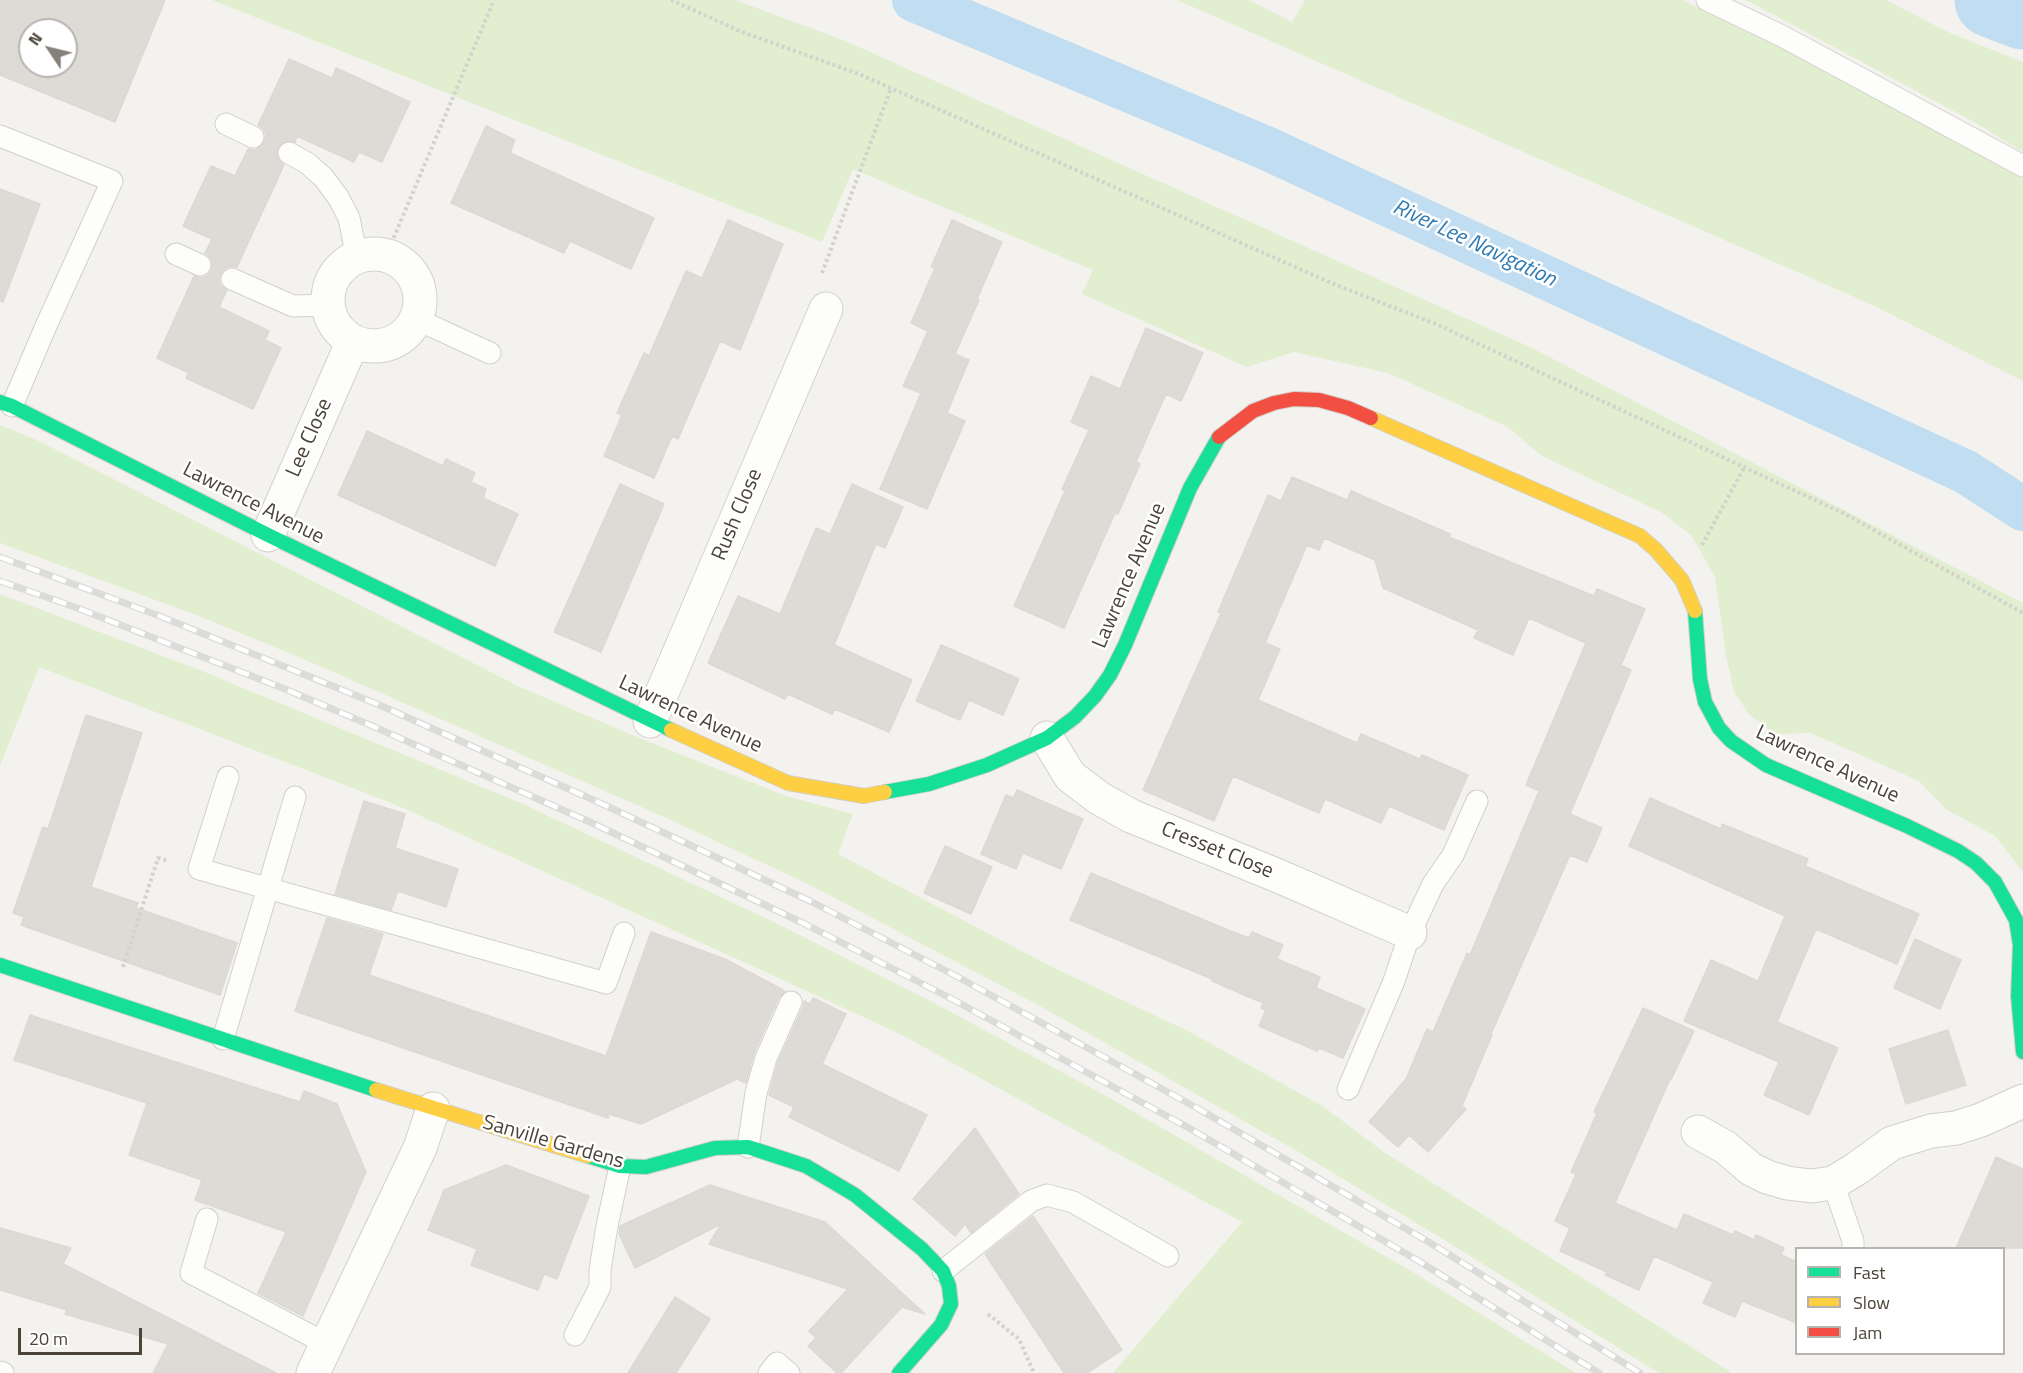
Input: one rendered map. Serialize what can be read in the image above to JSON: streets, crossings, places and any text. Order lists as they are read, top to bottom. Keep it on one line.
{"streets":{"street":["Lee Close","Lawrence Avenue","Rush Close","Cresset Close","Sanville Gardens"]},"crossings":[["Lee Close","Lawrence Avenue"],["Lawrence Avenue","Rush Close"],["Lawrence Avenue","Cresset Close"]],"water":["River Lee Navigation"],"legend":["Fast","Slow","Jam"],"scale_bar":"20 m","north":"top left"}
